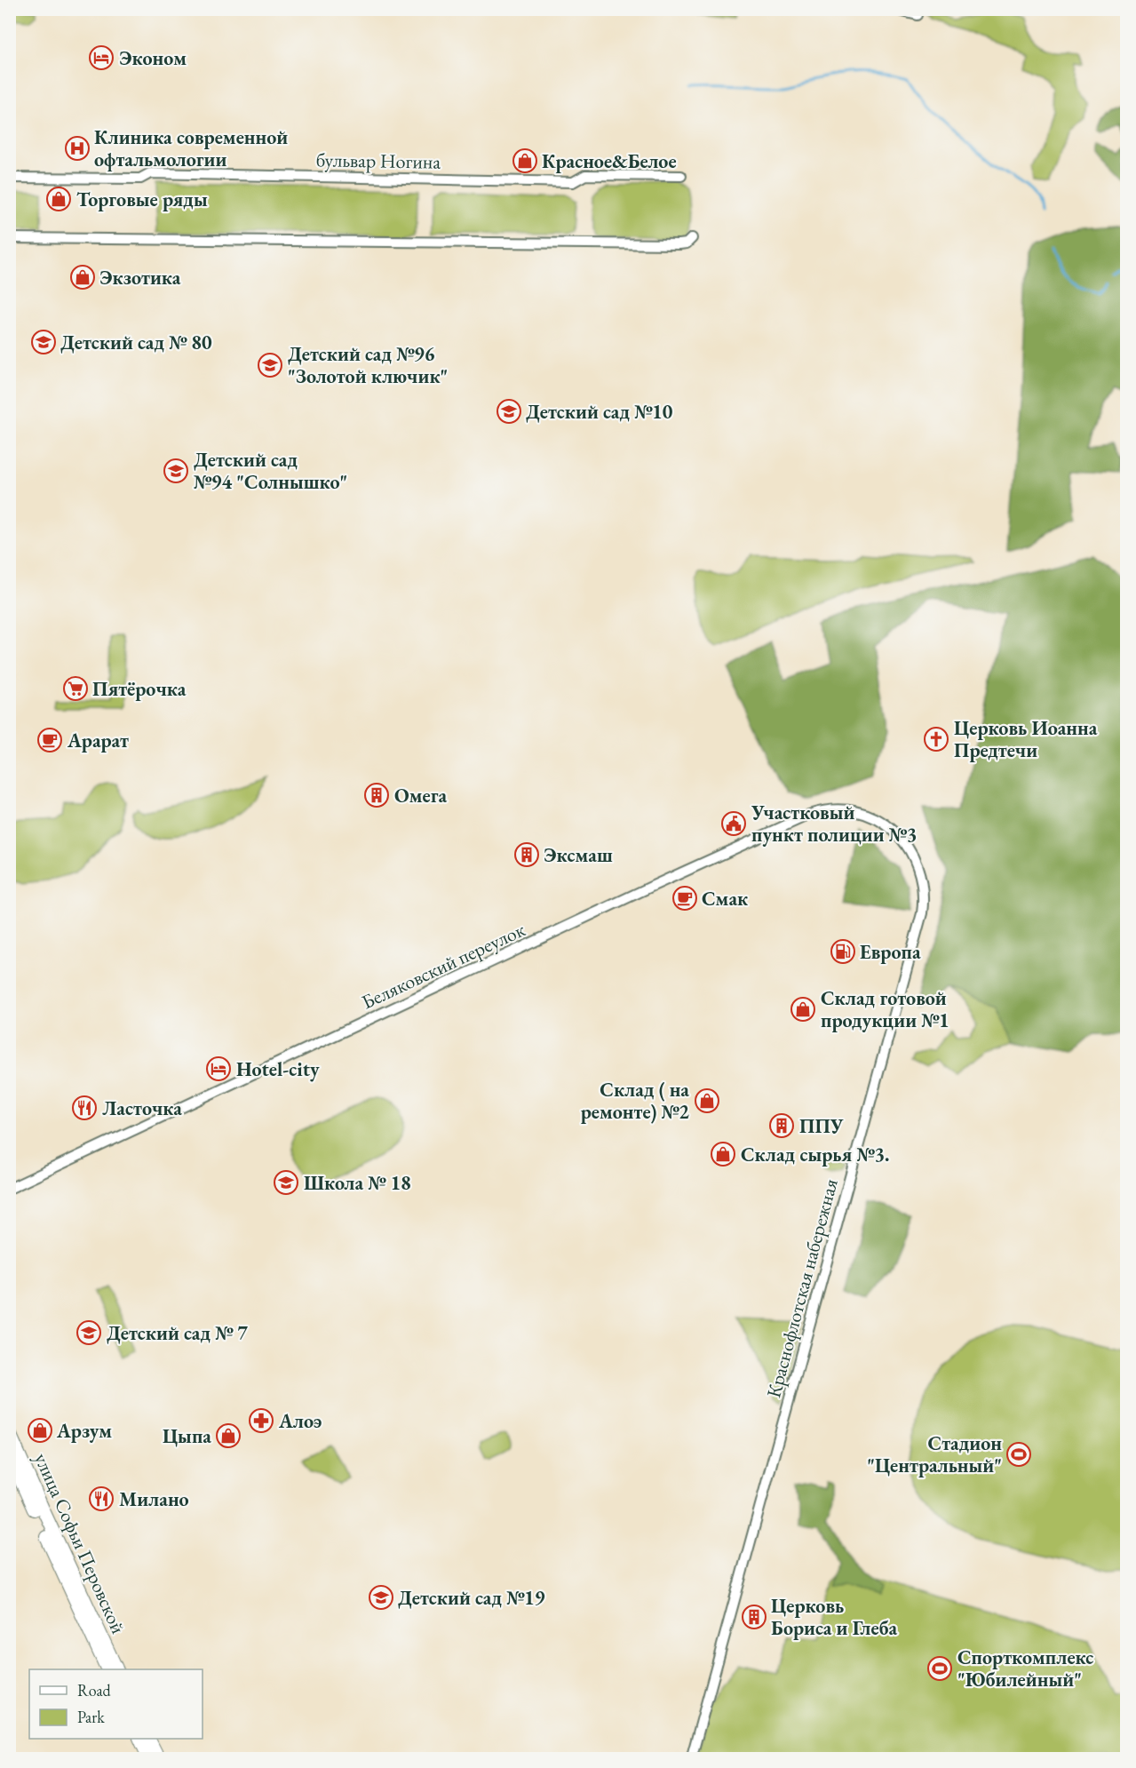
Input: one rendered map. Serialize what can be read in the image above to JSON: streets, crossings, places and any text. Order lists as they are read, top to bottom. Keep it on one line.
{"streets":{"main road":["улица Софьи Перовской"],"street":["бульвар Ногина","Беляковский переулок","Краснофлотская набережная"]},"crossings":[["Беляковский переулок","Краснофлотская набережная"]],"places":{"hotel":["Эконом","Hotel-city"],"hospital":["Клиника современной офтальмологии"],"shop":["Красное&Белое","Торговые ряды","Экзотика","Склад готовой продукции №1","Склад ( на ремонте) №2","Склад сырья №3.","Арзум","Цыпа"],"school or university":["Детский сад № 80","Детский сад №96 \"Золотой ключик\"","Детский сад №10","Детский сад №94 \"Солнышко\"","Школа № 18","Детский сад № 7","Детский сад №19"],"supermarket":["Пятёрочка"],"church":["Церковь Иоанна Предтечи"],"cafe":["Арарат","Смак"],"building":["Омега","Эксмаш","ППУ","Церковь Бориса и Глеба"],"public building":["Участковый пункт полиции №3"],"fuel station":["Европа"],"restaurant":["Ласточка","Милано"],"pharmacy":["Алоэ"],"sports":["Стадион \"Центральный\"","Спорткомплекс \"Юбилейный\""]},"legend":["Road","Park"]}
